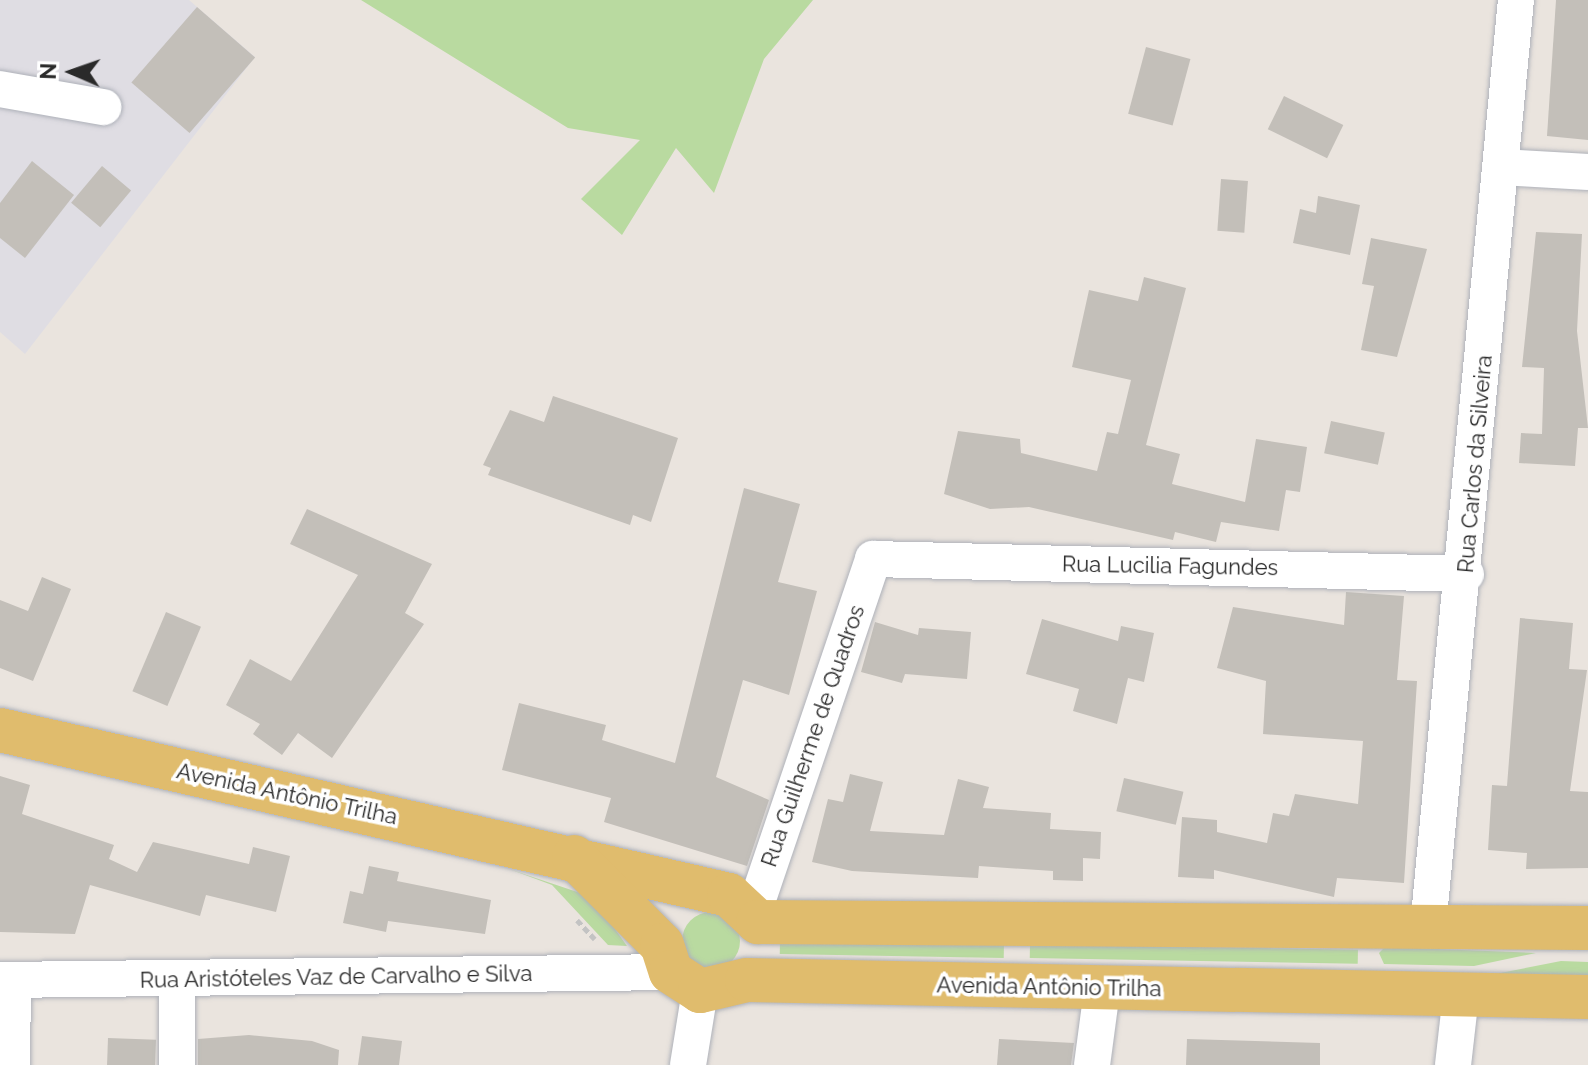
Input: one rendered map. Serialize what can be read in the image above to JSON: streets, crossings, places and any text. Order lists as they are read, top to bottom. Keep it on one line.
{"streets":{"main road":["Avenida Antônio Trilha"],"street":["Rua Carlos da Silveira","Rua Lucilia Fagundes","Rua Guilherme de Quadros","Rua Aristóteles Vaz de Carvalho e Silva"]},"crossings":[["Rua Carlos da Silveira","Rua Lucilia Fagundes"],["Rua Lucilia Fagundes","Rua Guilherme de Quadros"],["Rua Guilherme de Quadros","Avenida Antônio Trilha"],["Rua Guilherme de Quadros","Rua Aristóteles Vaz de Carvalho e Silva"],["Avenida Antônio Trilha","Rua Aristóteles Vaz de Carvalho e Silva"]],"north":"left"}
